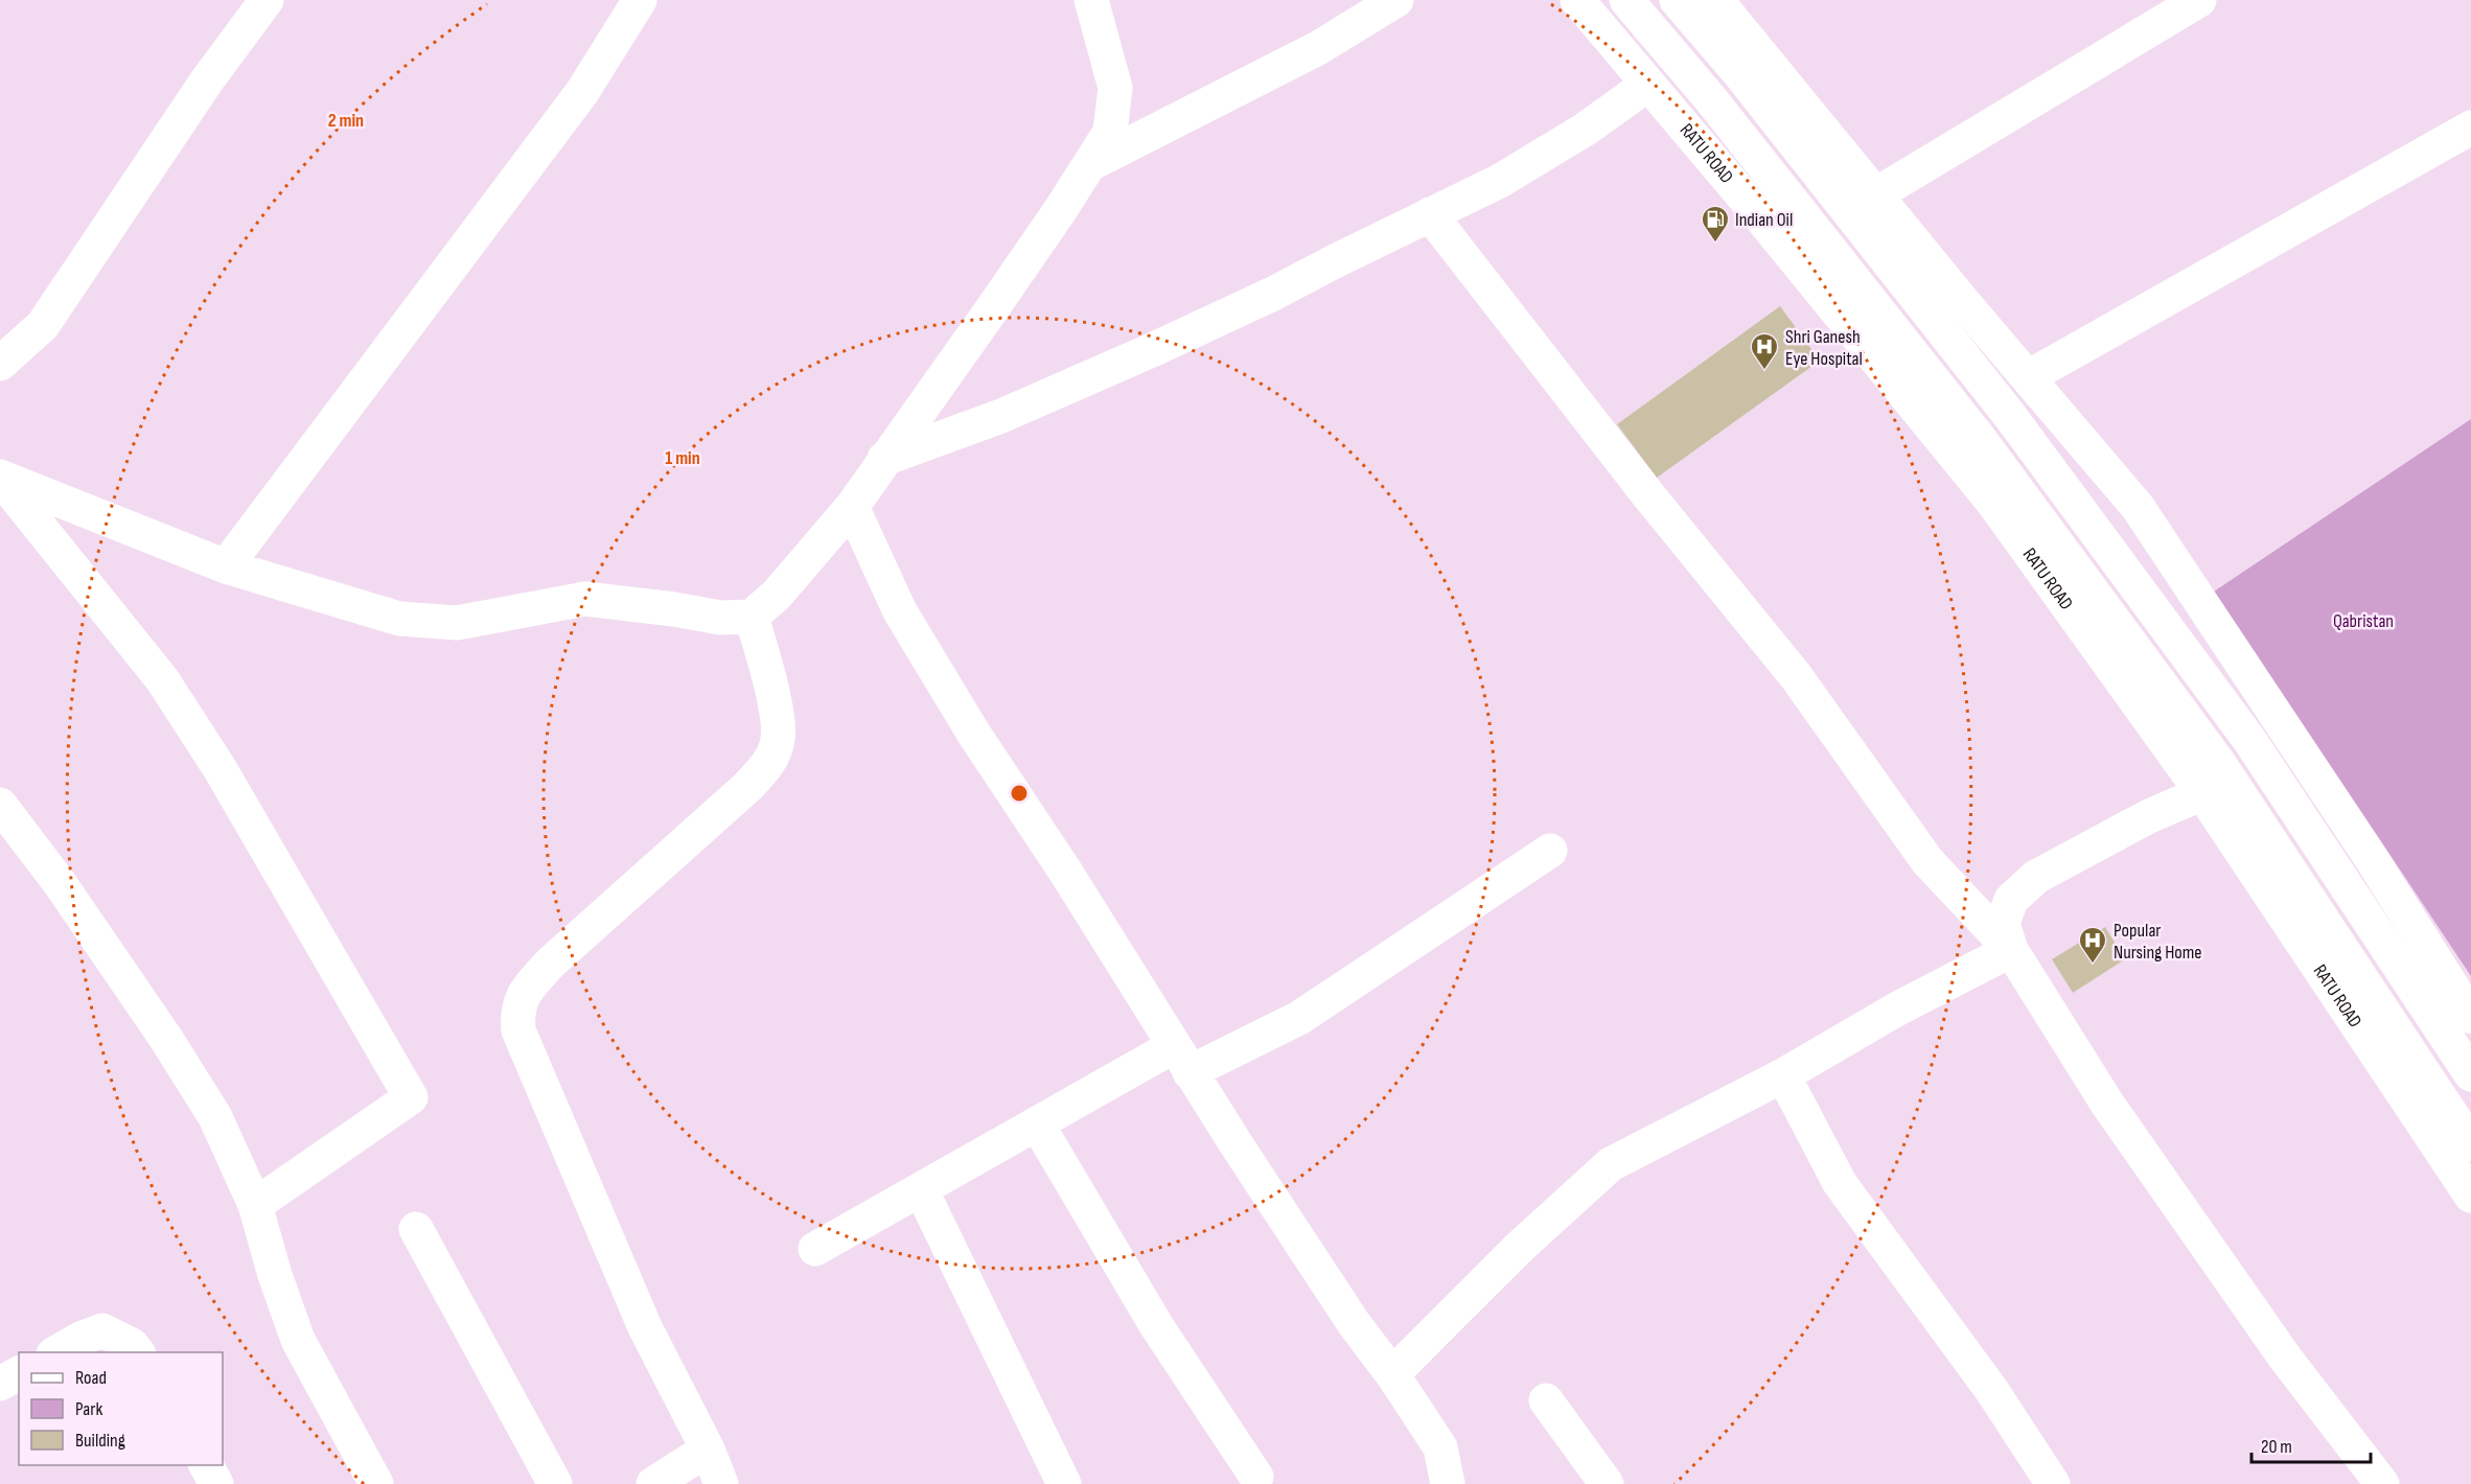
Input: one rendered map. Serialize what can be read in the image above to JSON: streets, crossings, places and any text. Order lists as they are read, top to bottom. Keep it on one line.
{"streets":{"street":["RATU ROAD"]},"parks":["Qabristan"],"places":{"fuel station":["Indian Oil"],"hospital":["Shri Ganesh Eye Hospital","Popular Nursing Home"]},"legend":["Road","Park","Building"],"scale_bar":"20 m","rings":["2 min","1 min"]}
